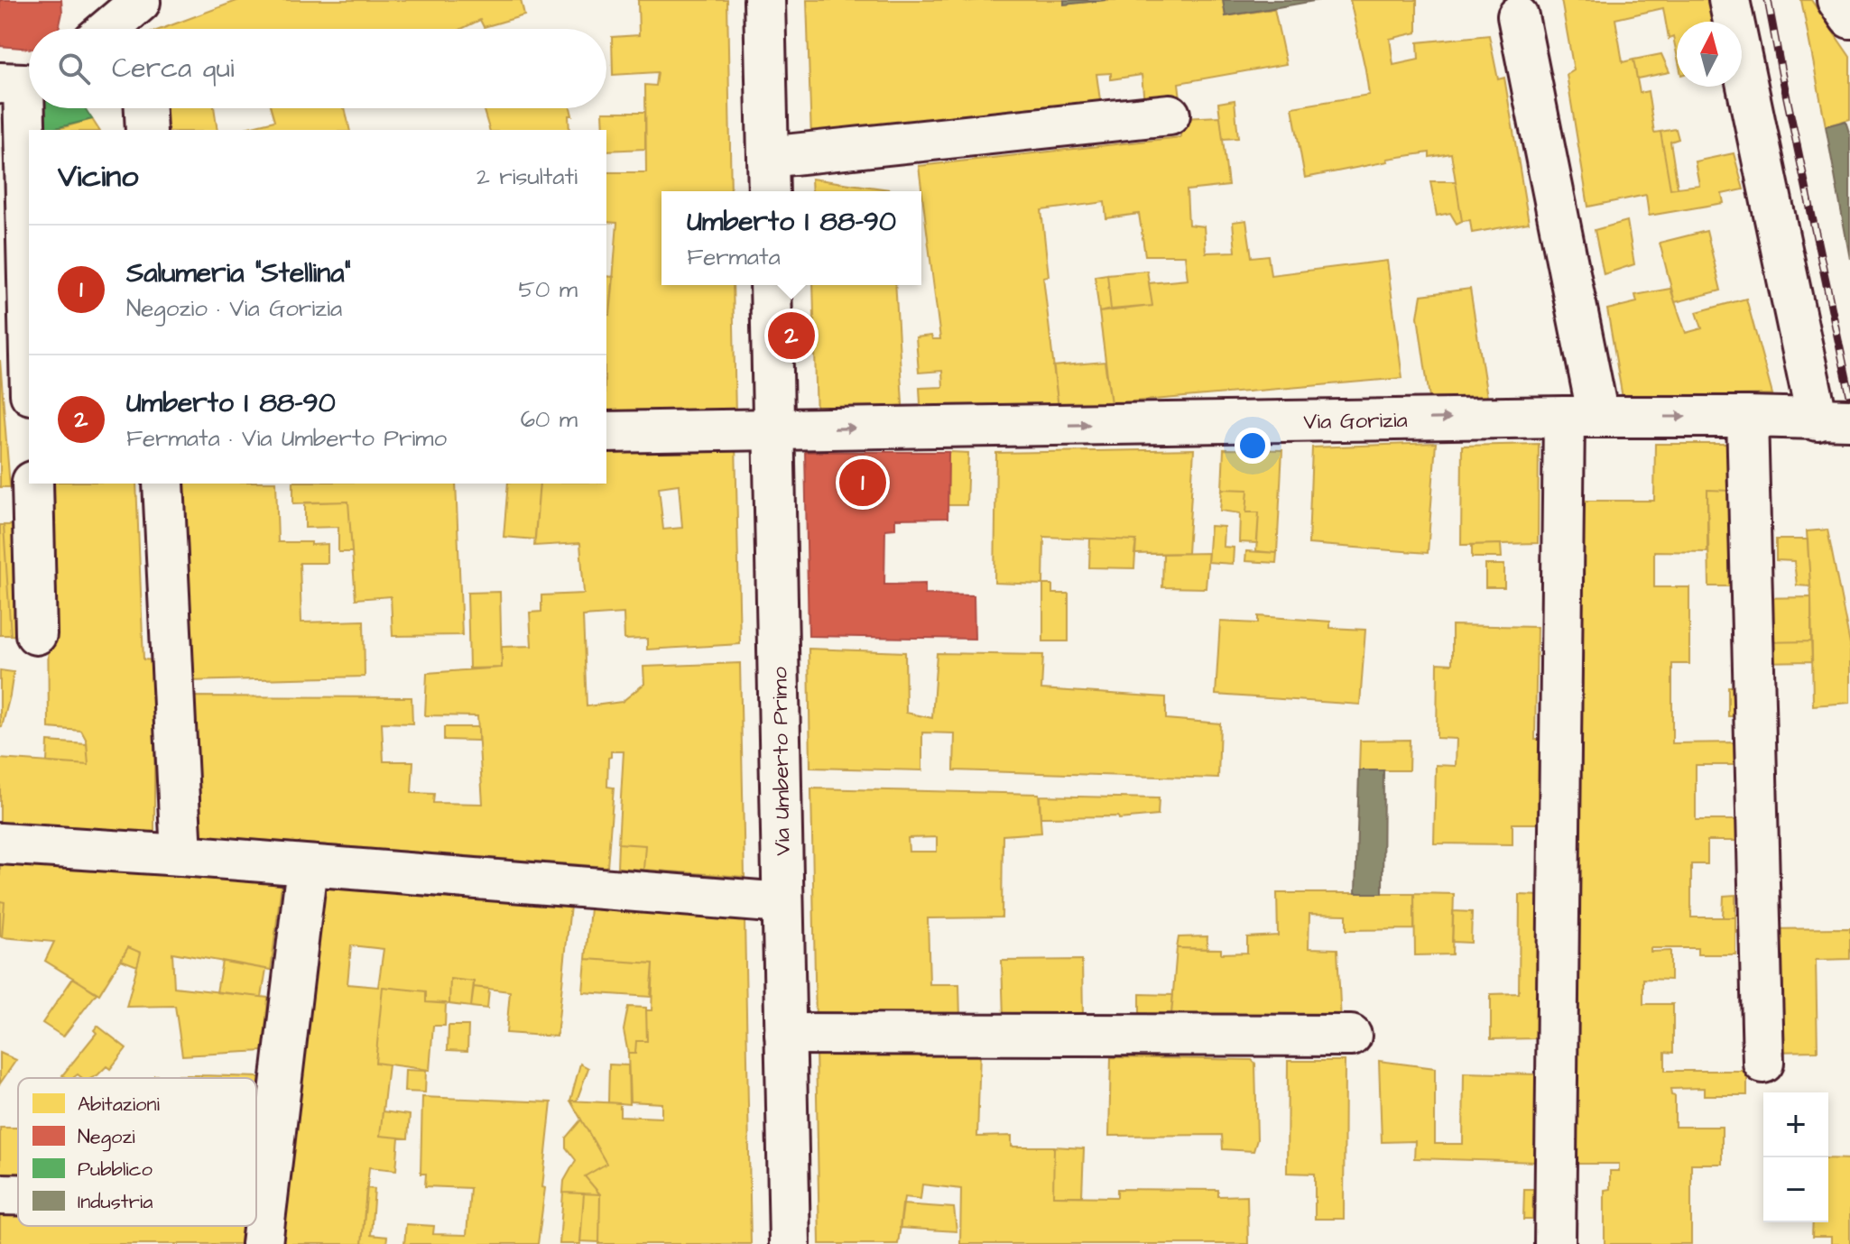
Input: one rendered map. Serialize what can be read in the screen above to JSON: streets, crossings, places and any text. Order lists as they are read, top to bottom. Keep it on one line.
{"streets":{"street":["Via Gorizia","Via Umberto Primo"]},"crossings":[["Via Gorizia","Via Umberto Primo"]],"legend":["Abitazioni","Negozi","Pubblico","Industria"],"north":"top","page":{"search":"Cerca qui","heading":["Vicino","2 risultati"],"popup":["Umberto I 88-90","Fermata"],"list":[{"mark":"1","name":"Salumeria \"Stellina\"","note":"Negozio · Via Gorizia","value":"50 m"},{"mark":"2","name":"Umberto I 88-90","note":"Fermata · Via Umberto Primo","value":"60 m"}],"pins":["2","1"],"map_buttons":["+","−"]}}
